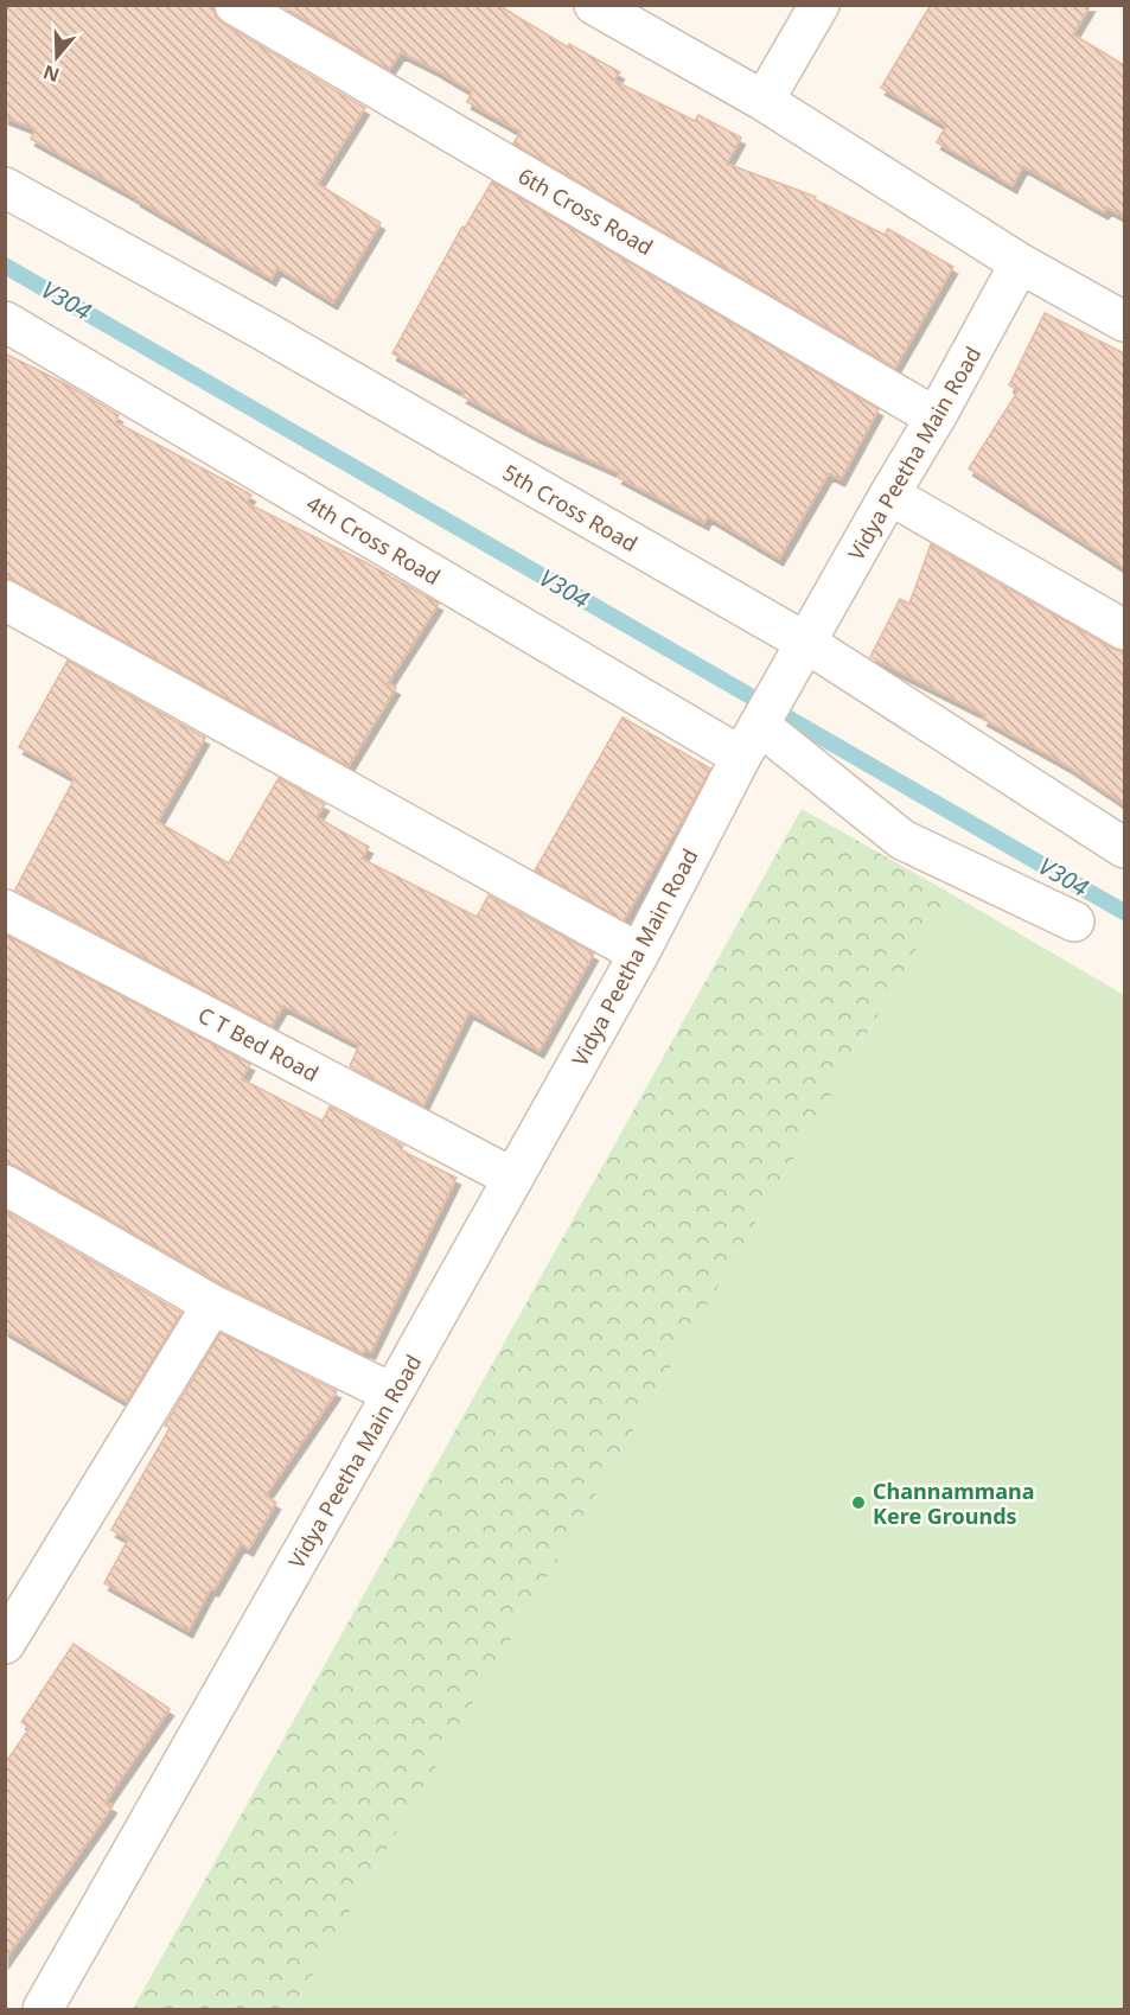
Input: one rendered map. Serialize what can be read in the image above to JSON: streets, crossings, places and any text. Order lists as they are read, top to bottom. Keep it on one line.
{"streets":{"street":["6th Cross Road","Vidya Peetha Main Road","5th Cross Road","4th Cross Road","C T Bed Road"]},"crossings":[["6th Cross Road","Vidya Peetha Main Road"],["Vidya Peetha Main Road","5th Cross Road"],["Vidya Peetha Main Road","4th Cross Road"],["Vidya Peetha Main Road","C T Bed Road"]],"water":["V304"],"places":["Channammana Kere Grounds"],"north":"bottom"}
